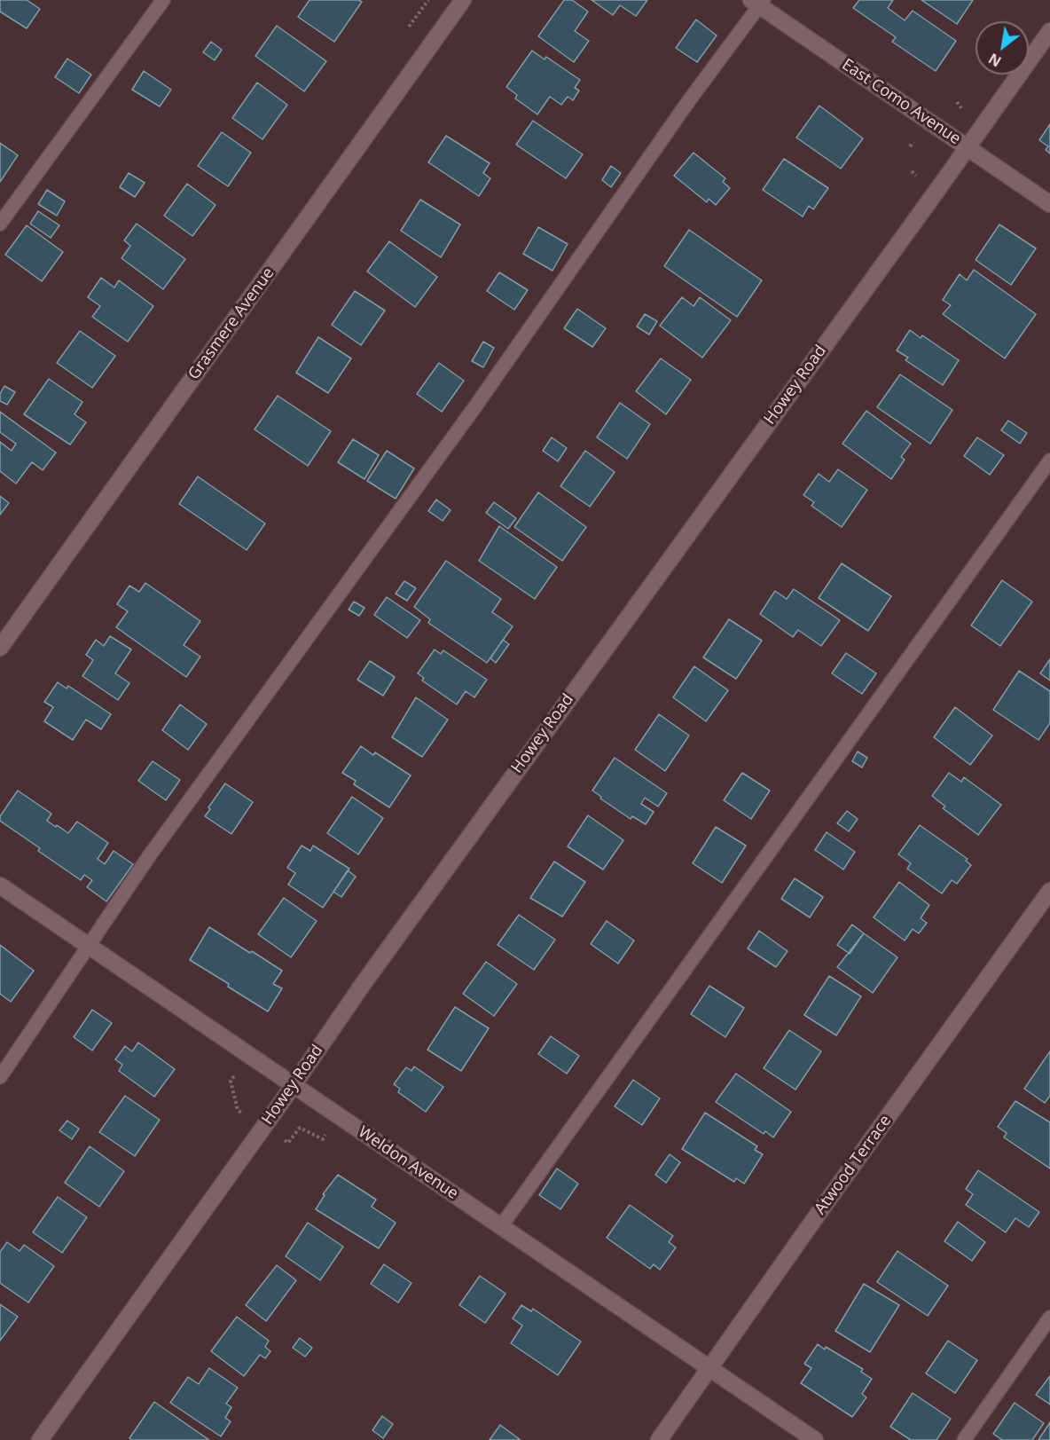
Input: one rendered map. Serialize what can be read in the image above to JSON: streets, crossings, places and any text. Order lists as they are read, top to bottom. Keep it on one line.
{"streets":{"street":["East Como Avenue","Grasmere Avenue","Howey Road","Weldon Avenue","Atwood Terrace"]},"crossings":[["East Como Avenue","Howey Road"],["Howey Road","Weldon Avenue"],["Weldon Avenue","Atwood Terrace"]],"north":"bottom left"}
